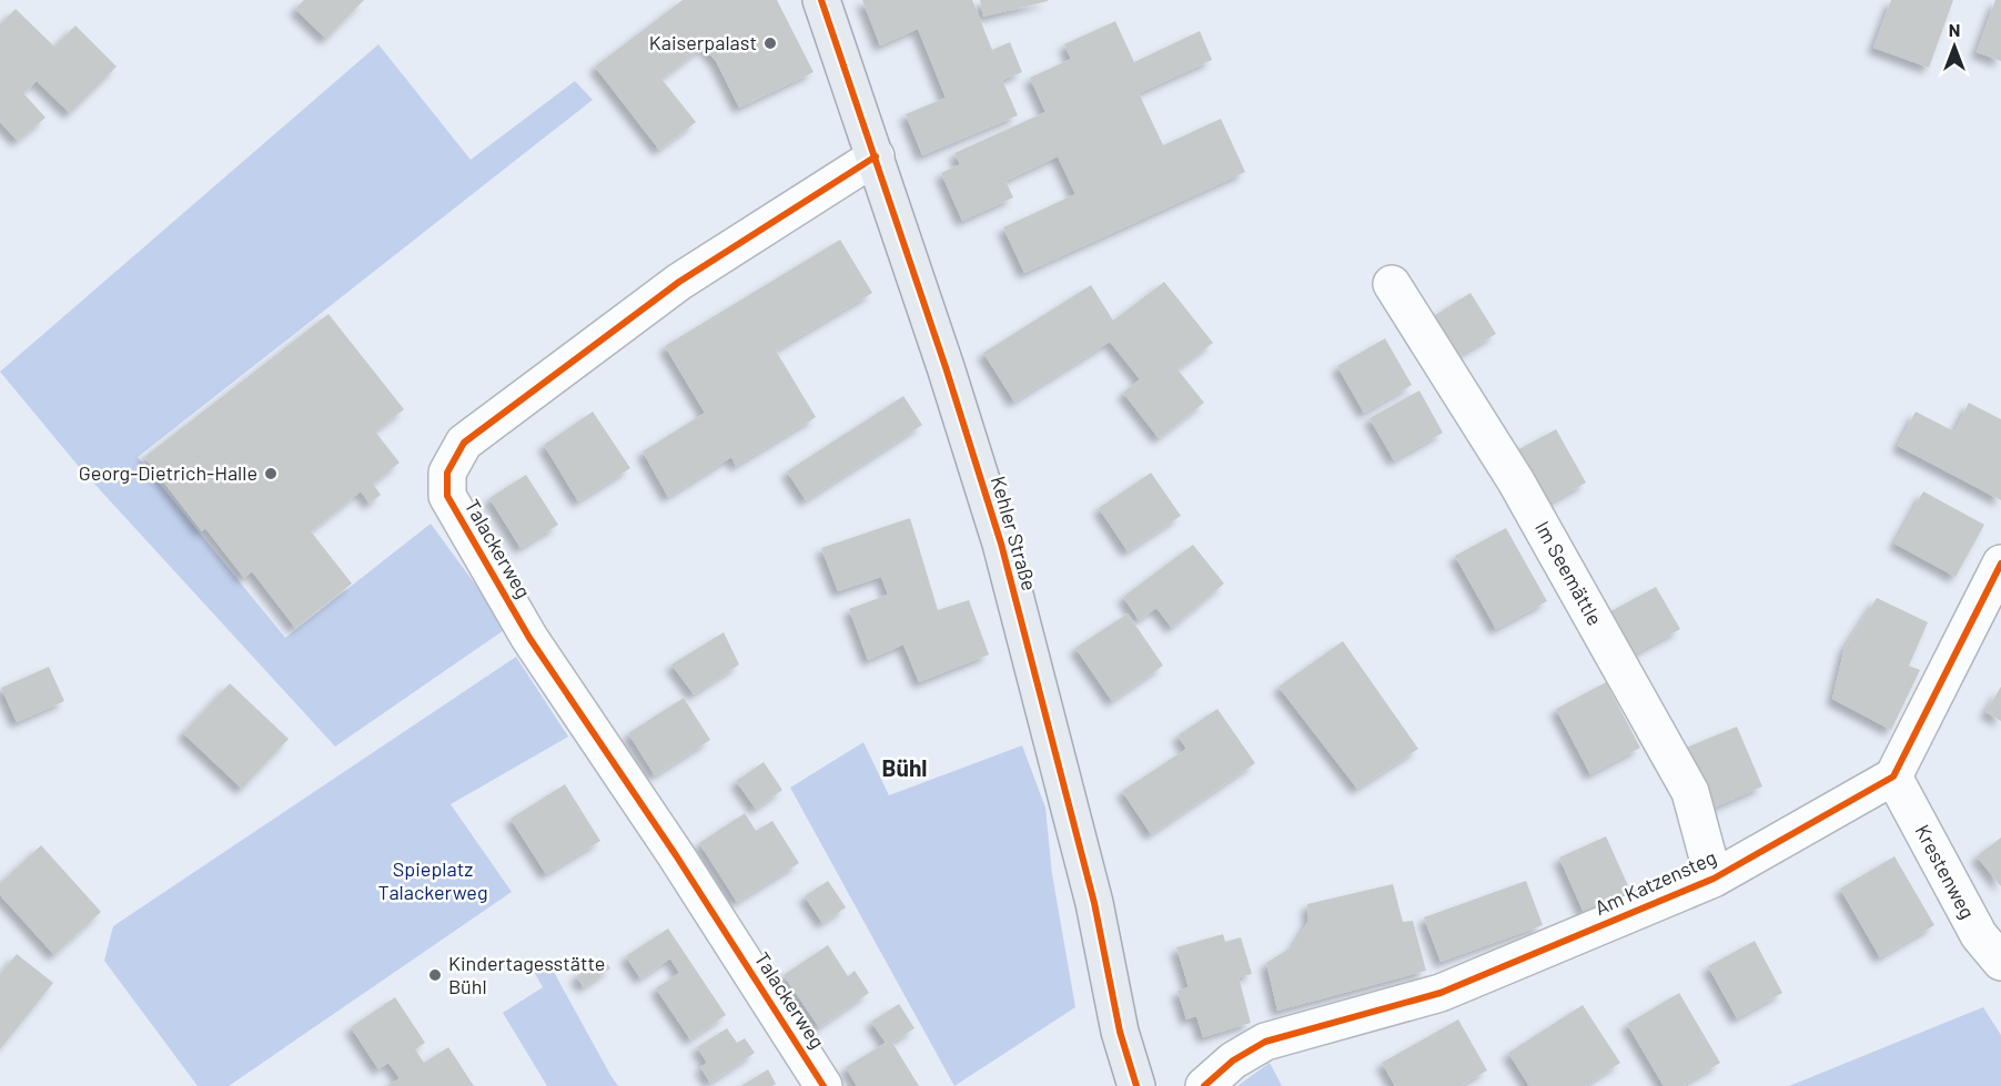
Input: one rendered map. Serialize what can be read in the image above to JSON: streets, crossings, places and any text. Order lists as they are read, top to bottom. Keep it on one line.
{"streets":{"main road":["Kehler Straße"],"street":["Talackerweg","Im Seemättle","Krestenweg","Am Katzensteg"]},"crossings":[["Kehler Straße","Talackerweg"],["Im Seemättle","Am Katzensteg"],["Krestenweg","Am Katzensteg"]],"districts":["Bühl"],"parks":["Spieplatz Talackerweg"],"places":["Kaiserpalast","Georg-Dietrich-Halle","Kindertagesstätte Bühl"],"north":"top"}
